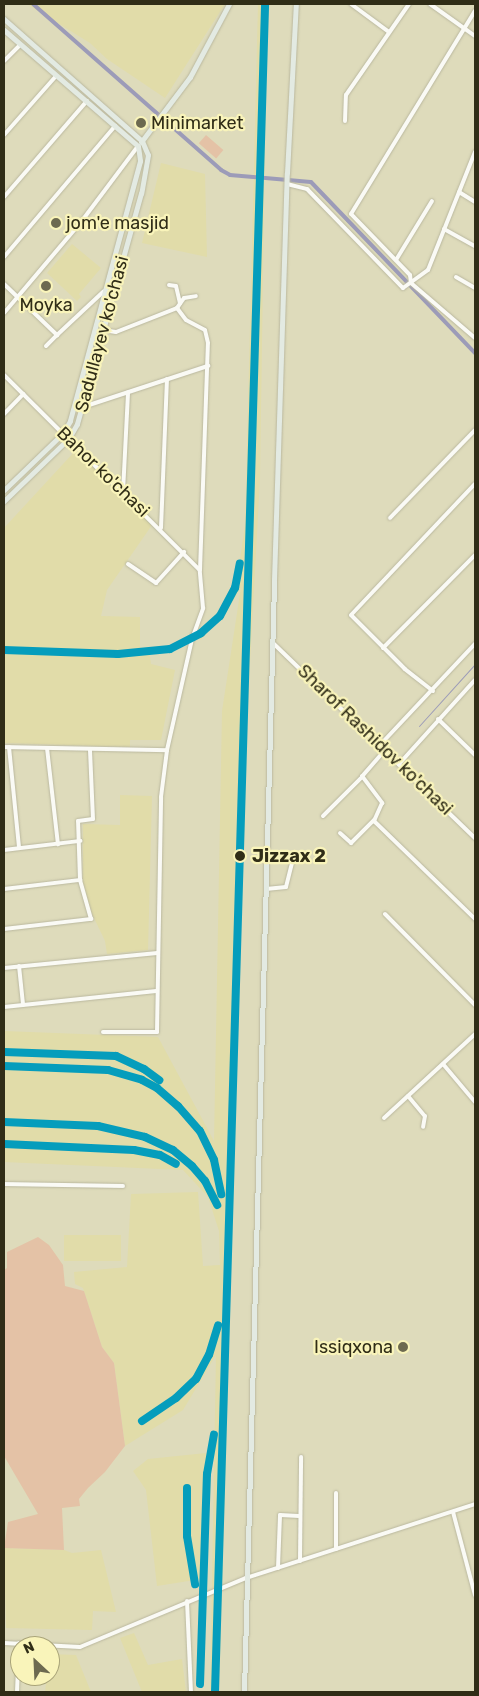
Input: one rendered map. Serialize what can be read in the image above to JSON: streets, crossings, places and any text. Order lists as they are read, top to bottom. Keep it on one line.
{"streets":{"main road":["Sadullayev ko'chasi"],"street":["Bahor ko'chasi","Sharof Rashidov ko'chasi"]},"crossings":[["Sadullayev ko'chasi","Bahor ko'chasi"]],"places":["Minimarket","jom'e masjid","Moyka","Jizzax 2","Issiqxona"],"north":"top left"}
